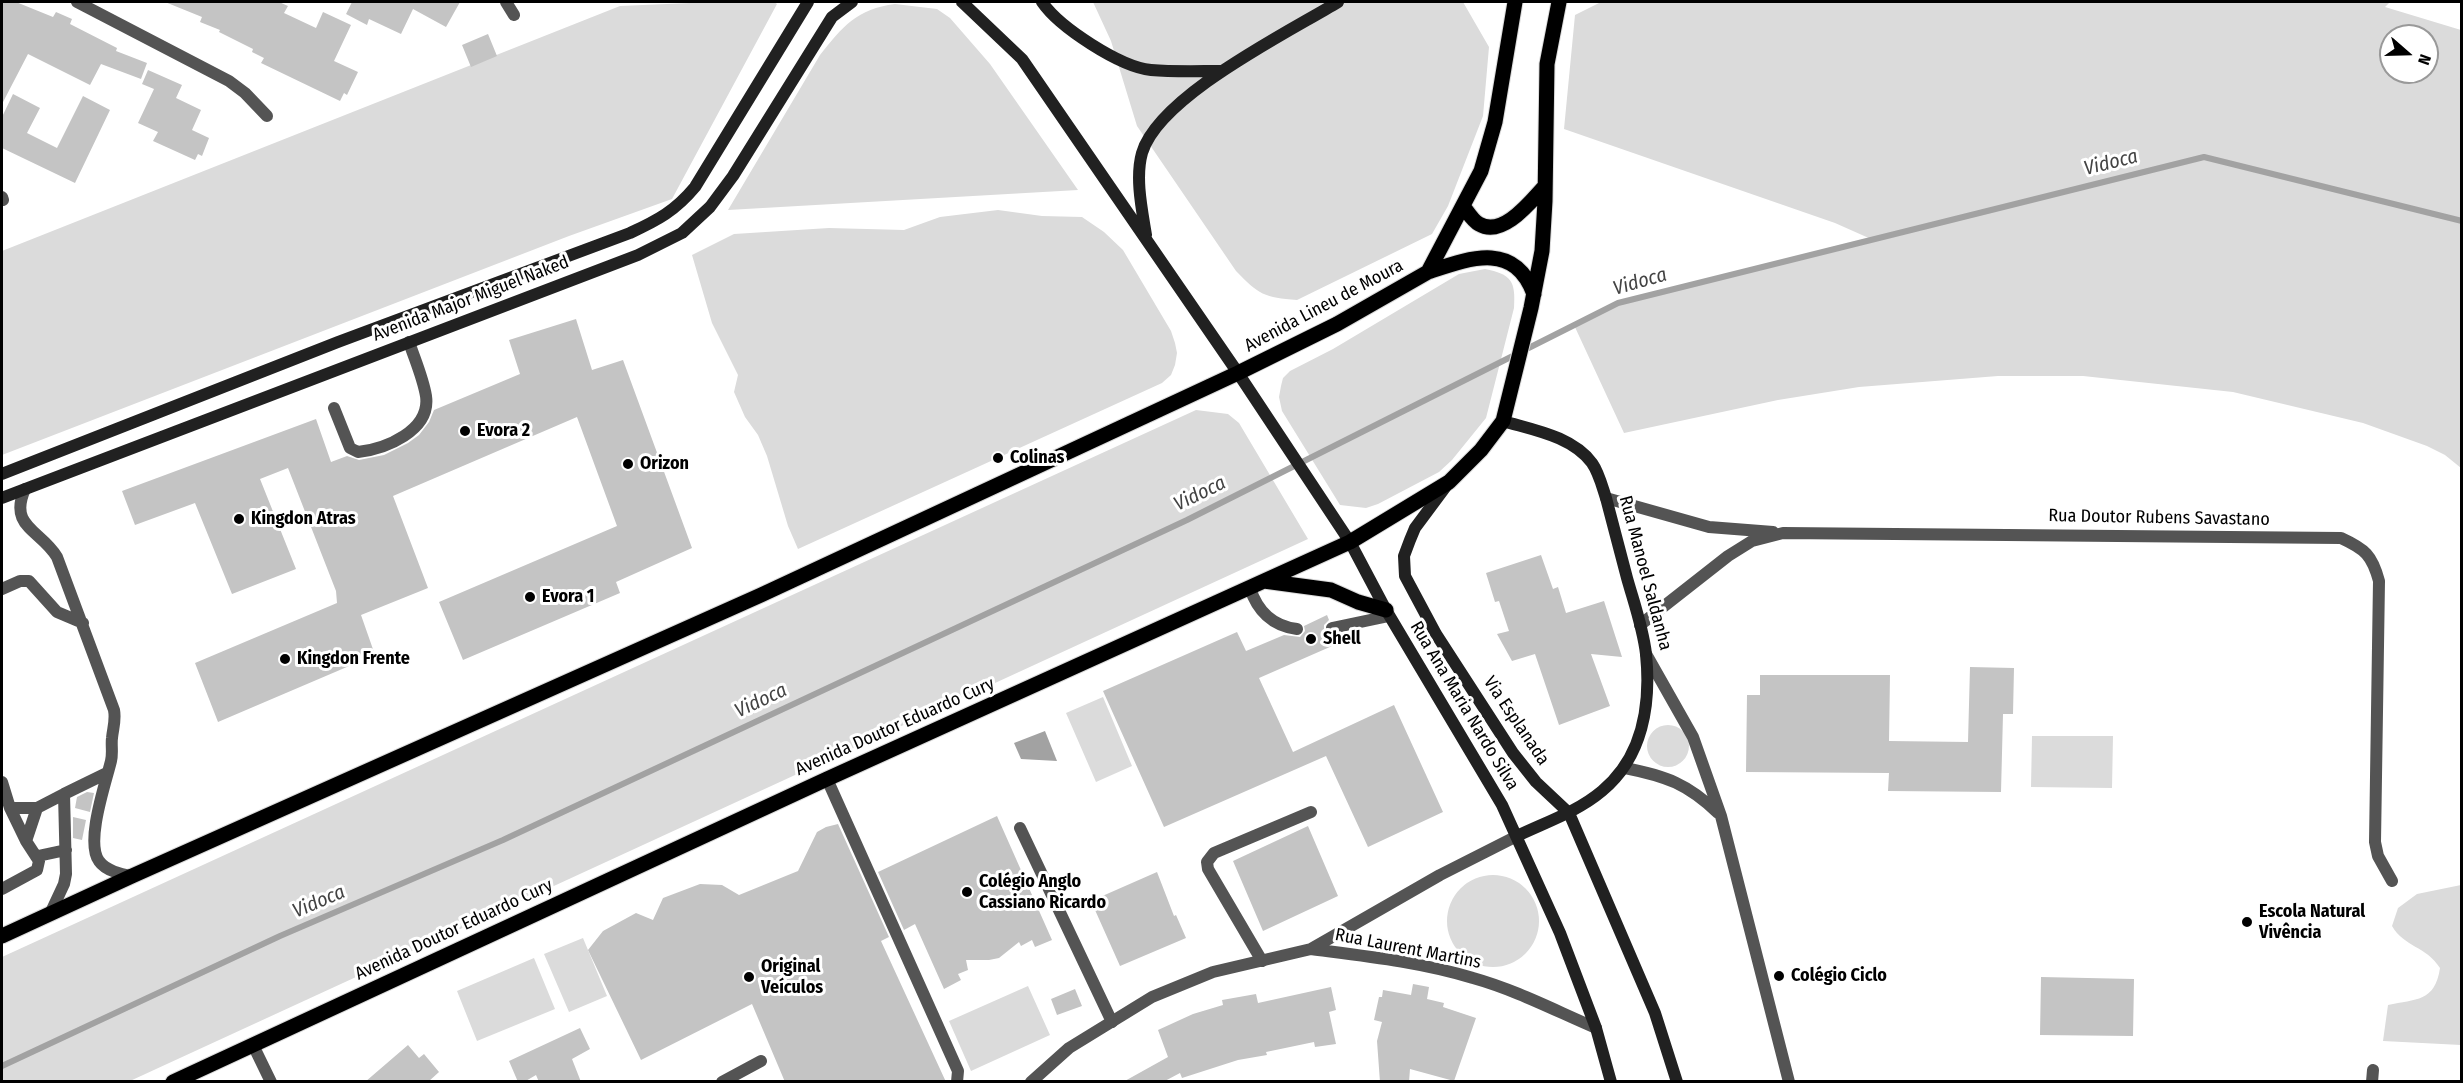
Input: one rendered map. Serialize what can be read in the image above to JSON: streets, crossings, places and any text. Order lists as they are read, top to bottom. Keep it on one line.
{"streets":{"main road":["Avenida Major Miguel Naked","Avenida Lineu de Moura","Rua Manoel Saldanha","Rua Ana Maria Nardo Silva","Via Esplanada","Avenida Doutor Eduardo Cury"],"street":["Rua Doutor Rubens Savastano","Rua Laurent Martins"]},"crossings":[["Avenida Lineu de Moura","Rua Ana Maria Nardo Silva"],["Rua Doutor Rubens Savastano","Rua Manoel Saldanha"],["Rua Manoel Saldanha","Avenida Doutor Eduardo Cury"],["Rua Ana Maria Nardo Silva","Avenida Doutor Eduardo Cury"],["Rua Ana Maria Nardo Silva","Rua Laurent Martins"],["Via Esplanada","Avenida Doutor Eduardo Cury"]],"water":["Vidoca"],"places":["Evora 2","Colinas","Orizon","Kingdon Atras","Evora 1","Shell","Kingdon Frente","Colégio Anglo Cassiano Ricardo","Escola Natural Vivência","Colégio Ciclo","Original Veículos"],"north":"right"}
